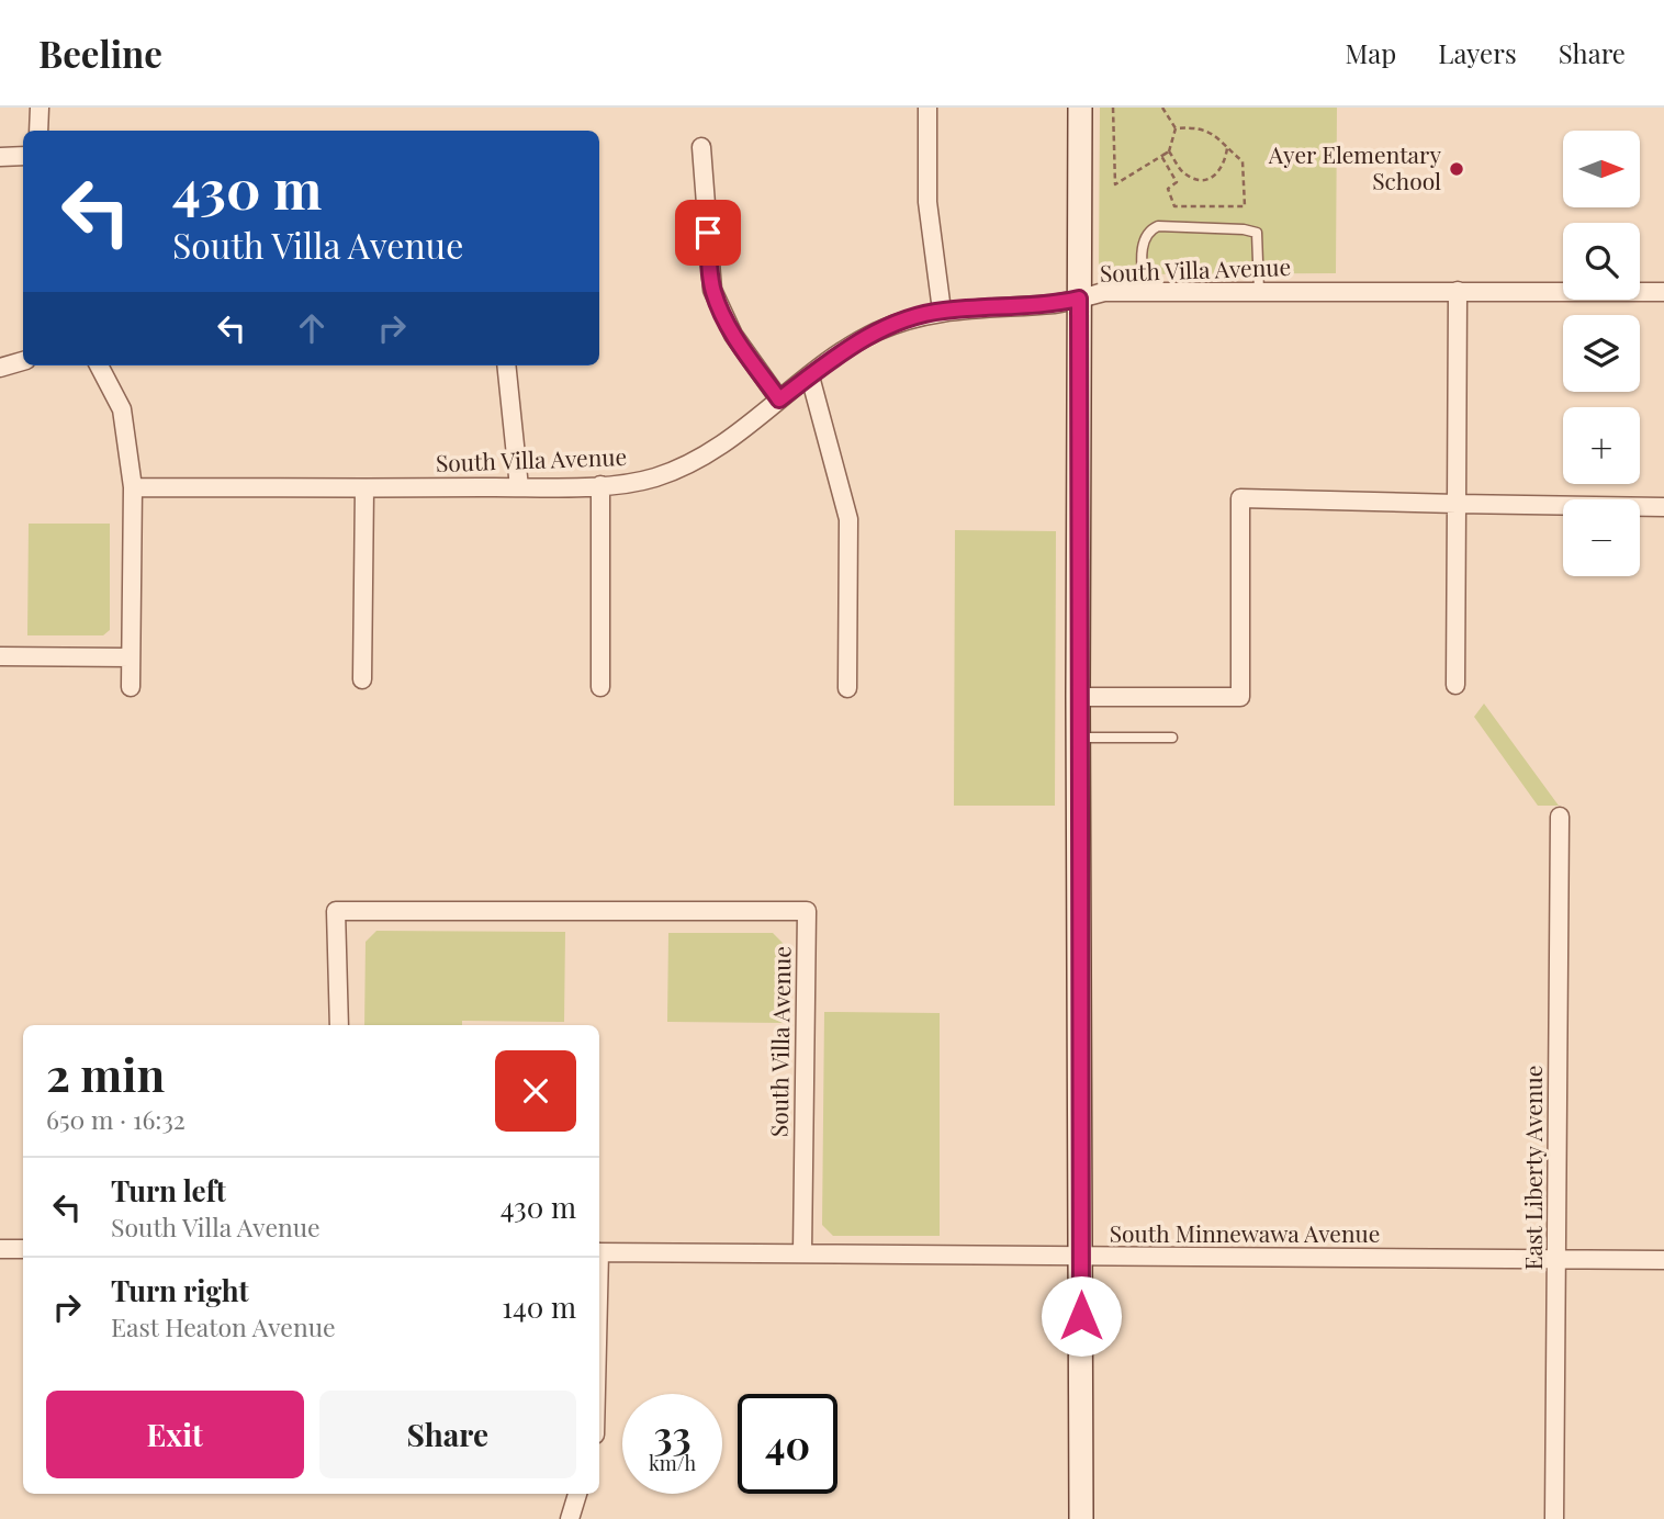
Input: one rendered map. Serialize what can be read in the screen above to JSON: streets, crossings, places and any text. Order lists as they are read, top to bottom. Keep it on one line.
{"streets":{"street":["South Villa Avenue","East Liberty Avenue","South Minnewawa Avenue"]},"crossings":[["South Villa Avenue","South Minnewawa Avenue"],["East Liberty Avenue","South Minnewawa Avenue"]],"places":["Ayer Elementary School"],"north":"right","page":{"header":"Beeline","nav":["Map","Layers","Share"],"map_buttons":["+","−"],"turn":["430 m","South Villa Avenue"],"heading":["2 min","650 m · 16:32"],"list":[{"name":"Turn left","note":"South Villa Avenue","value":"430 m"},{"name":"Turn right","note":"East Heaton Avenue","value":"140 m"}],"buttons":["Exit","Share"],"speed":"33 km/h","limit":"40"}}
